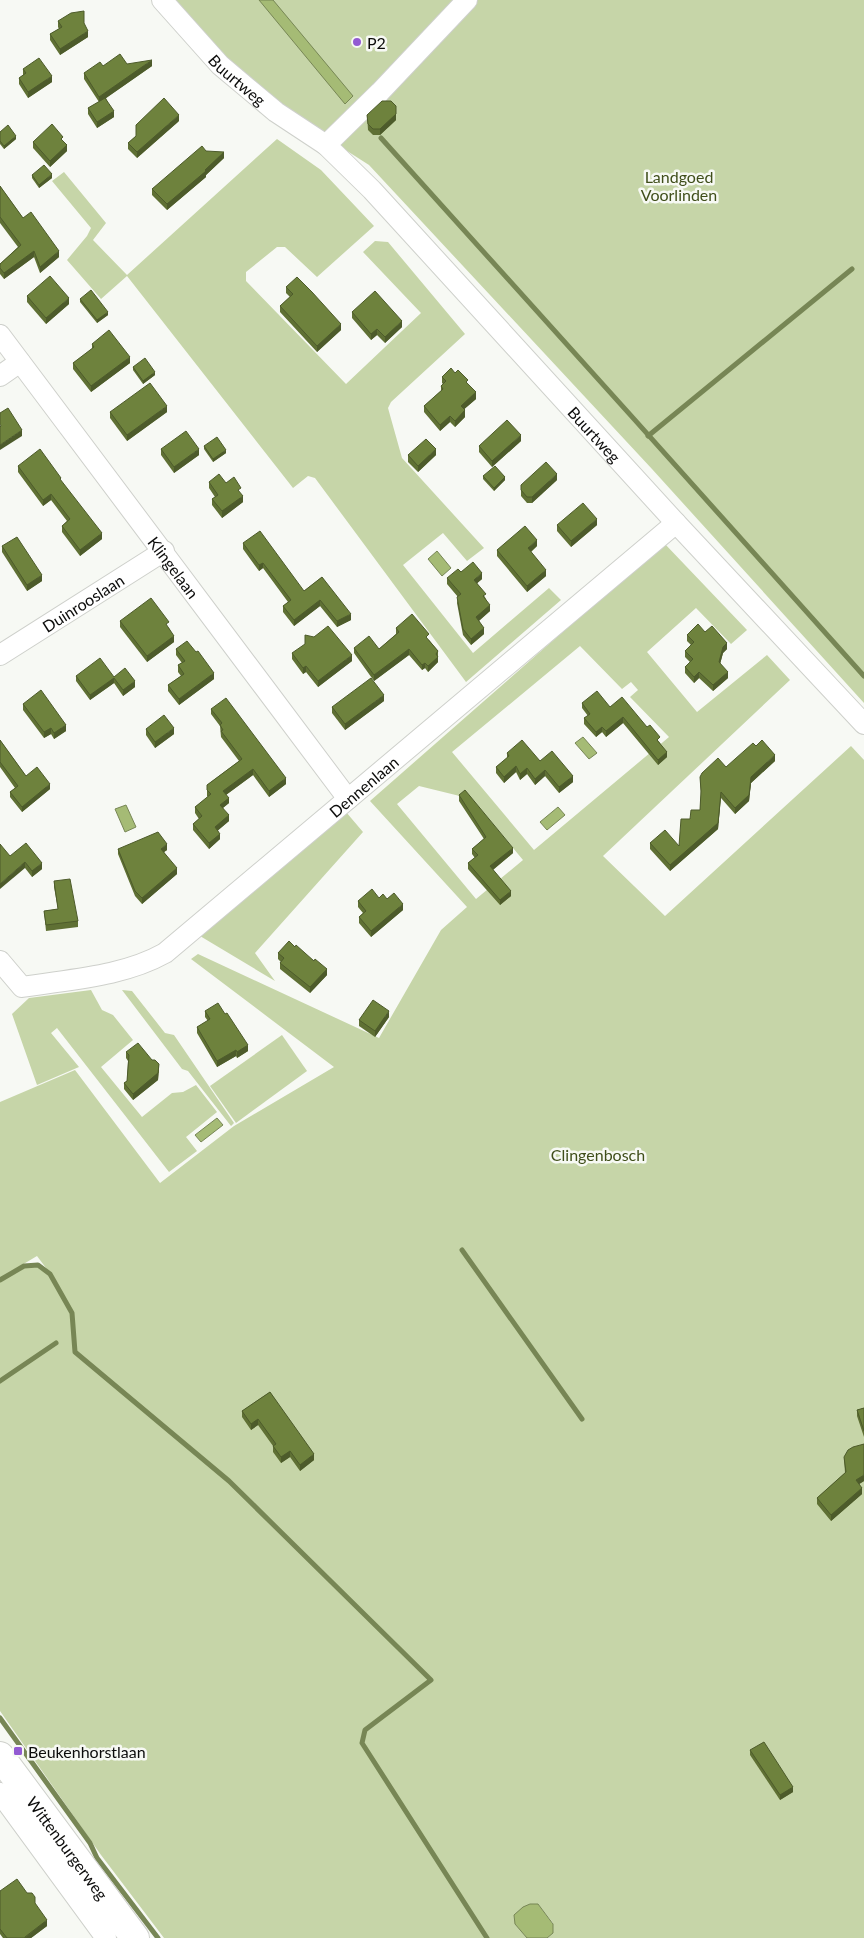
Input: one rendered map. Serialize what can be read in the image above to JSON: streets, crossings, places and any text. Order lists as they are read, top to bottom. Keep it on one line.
{"streets":{"street":["Buurtweg","Klingelaan","Duinrooslaan","Dennenlaan","Wittenburgerweg"]},"crossings":[["Buurtweg","Dennenlaan"],["Klingelaan","Duinrooslaan"],["Klingelaan","Dennenlaan"]],"parks":["Landgoed Voorlinden","Clingenbosch"],"places":{"other":["P2"],"transit":["Beukenhorstlaan"]}}
